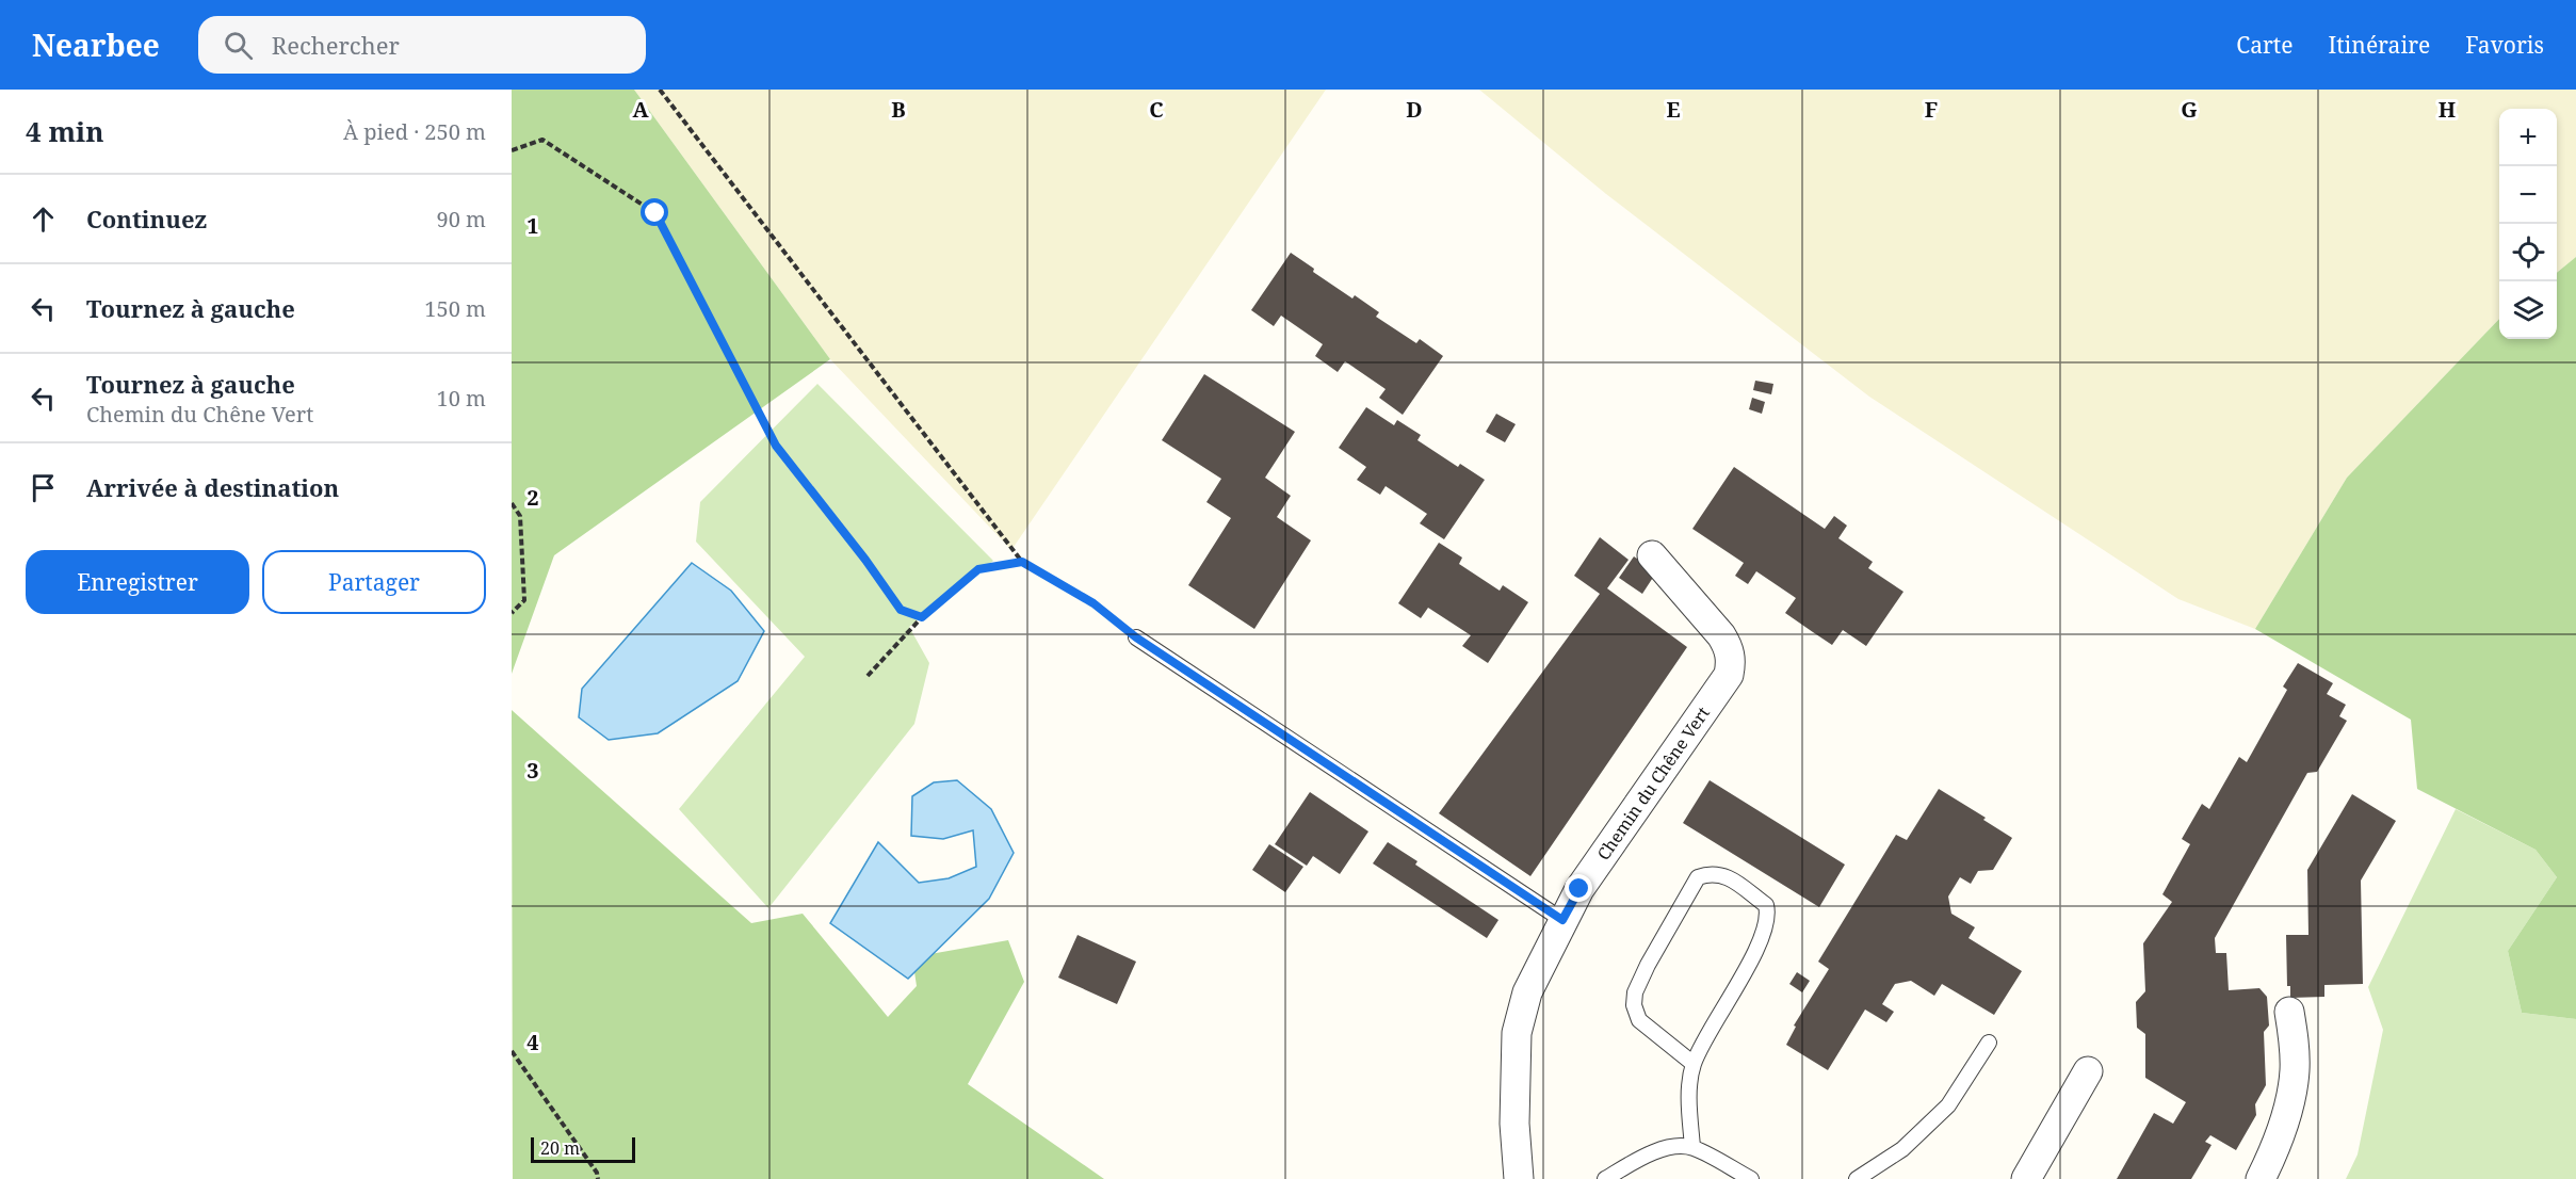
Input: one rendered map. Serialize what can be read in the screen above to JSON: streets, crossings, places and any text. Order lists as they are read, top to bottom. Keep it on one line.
{"streets":{"street":["Chemin du Chêne Vert"]},"scale_bar":"20 m","page":{"header":"Nearbee","search":"Rechercher","nav":["Carte","Itinéraire","Favoris"],"heading":["4 min","À pied · 250 m"],"map_buttons":["+","−"],"list":[["Continuez","90 m"],["Tournez à gauche","150 m"],["Tournez à gauche","Chemin du Chêne Vert","10 m"],"Arrivée à destination"],"buttons":["Enregistrer","Partager"],"scale":"20 m"},"grid":{"columns":["A","B","C","D","E","F","G","H"],"rows":["1","2","3","4"]}}
